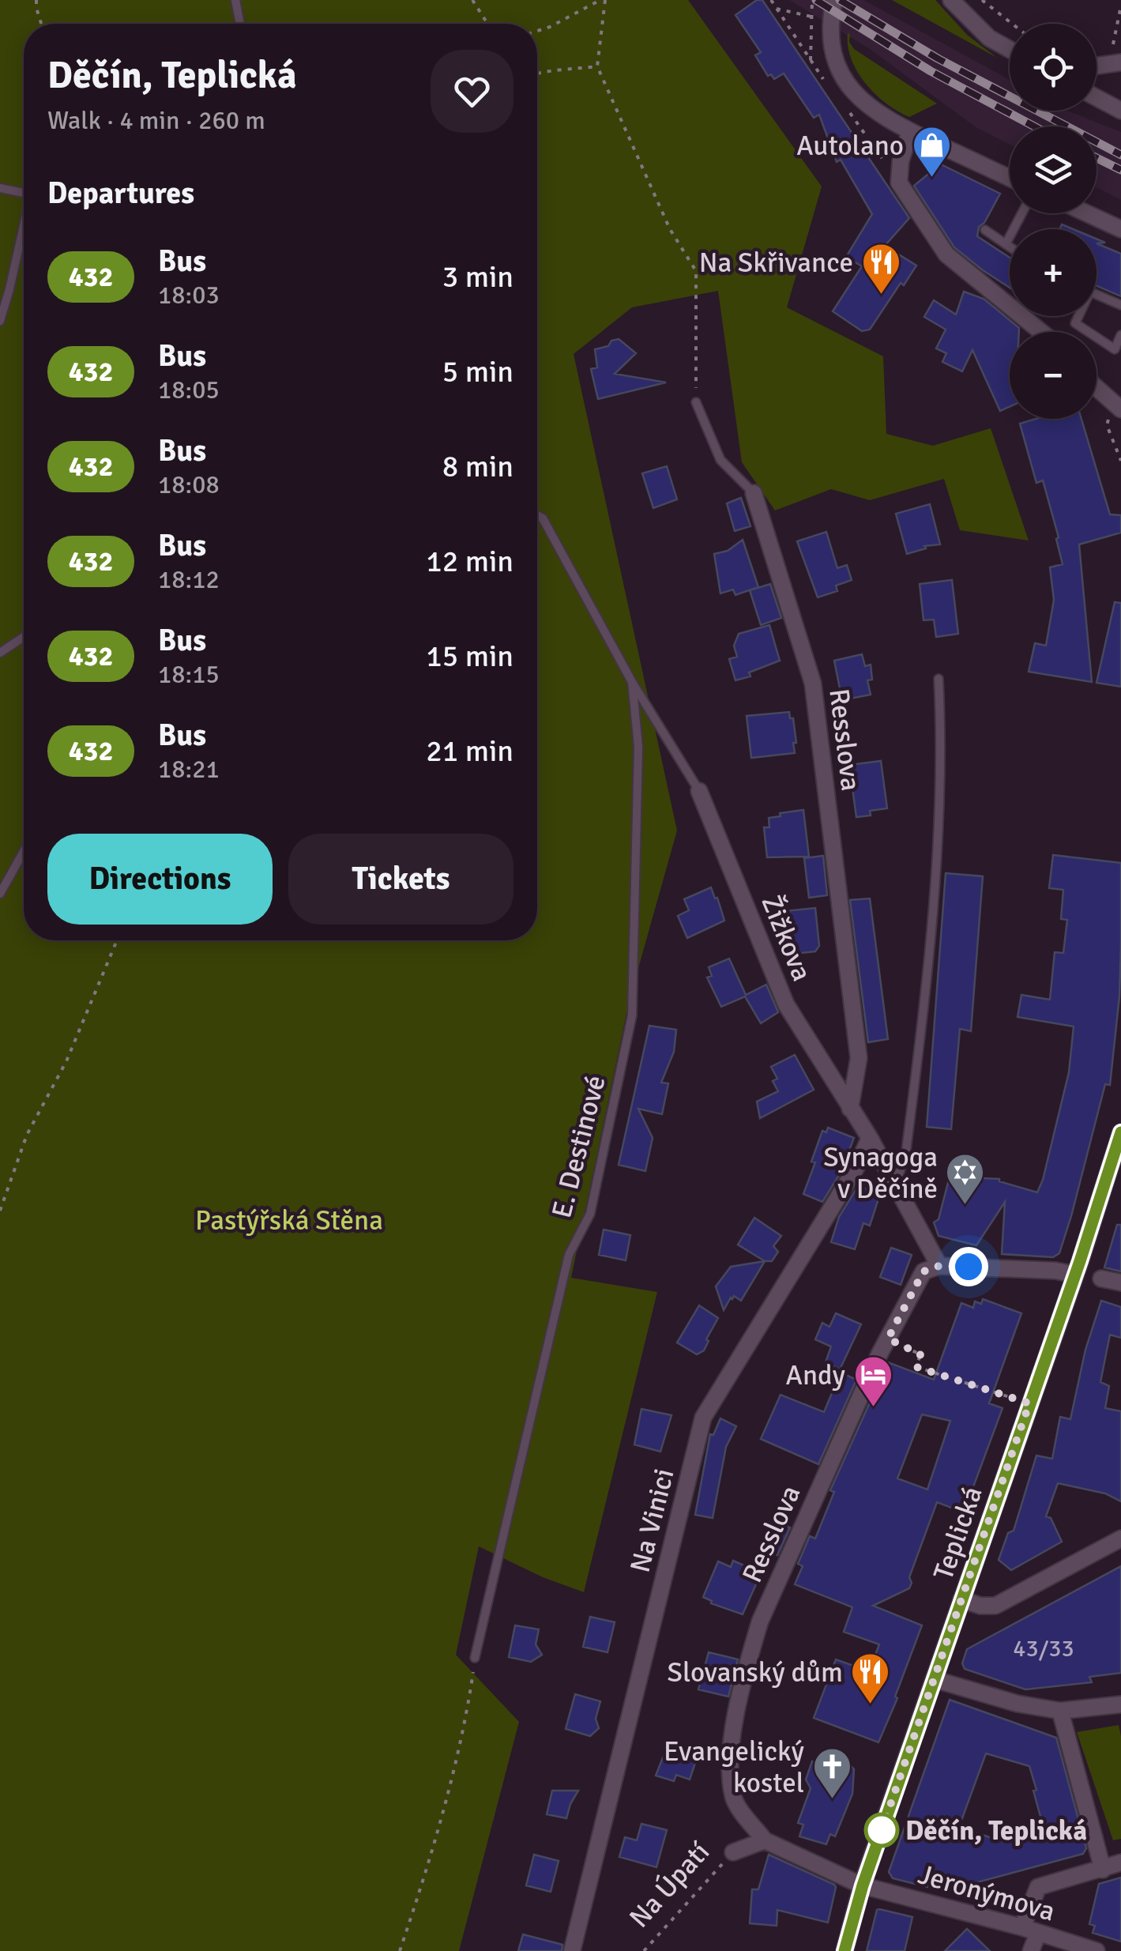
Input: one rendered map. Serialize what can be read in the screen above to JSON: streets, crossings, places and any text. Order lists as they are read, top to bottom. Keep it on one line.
{"streets":{"street":["Resslova","Žižkova","Na Vinici","Teplická","Na Úpatí","Jeronýmova"],"lane":["E. Destinové"]},"crossings":[["Resslova","Žižkova"],["Resslova","Na Úpatí"],["Žižkova","E. Destinové"],["Žižkova","Na Vinici"],["Teplická","Jeronýmova"]],"parks":["Pastýřská Stěna"],"places":{"shop":["Autolano"],"restaurant":["Na Skřivance","Slovanský dům"],"synagogue":["Synagoga v Děčíně"],"hotel":["Andy"],"church":["Evangelický kostel"],"other":["Děčín, Teplická"]},"lines":["bus line 432"],"house_numbers":["43/33"],"page":{"map_buttons":["+","−"],"heading":[["Děčín, Teplická","Walk · 4 min · 260 m"],"Departures"],"list":[{"mark":"432","name":"Bus","note":"18:03","value":"3 min"},{"mark":"432","name":"Bus","note":"18:05","value":"5 min"},{"mark":"432","name":"Bus","note":"18:08","value":"8 min"},{"mark":"432","name":"Bus","note":"18:12","value":"12 min"},{"mark":"432","name":"Bus","note":"18:15","value":"15 min"},{"mark":"432","name":"Bus","note":"18:21","value":"21 min"}],"buttons":["Directions","Tickets"]}}
